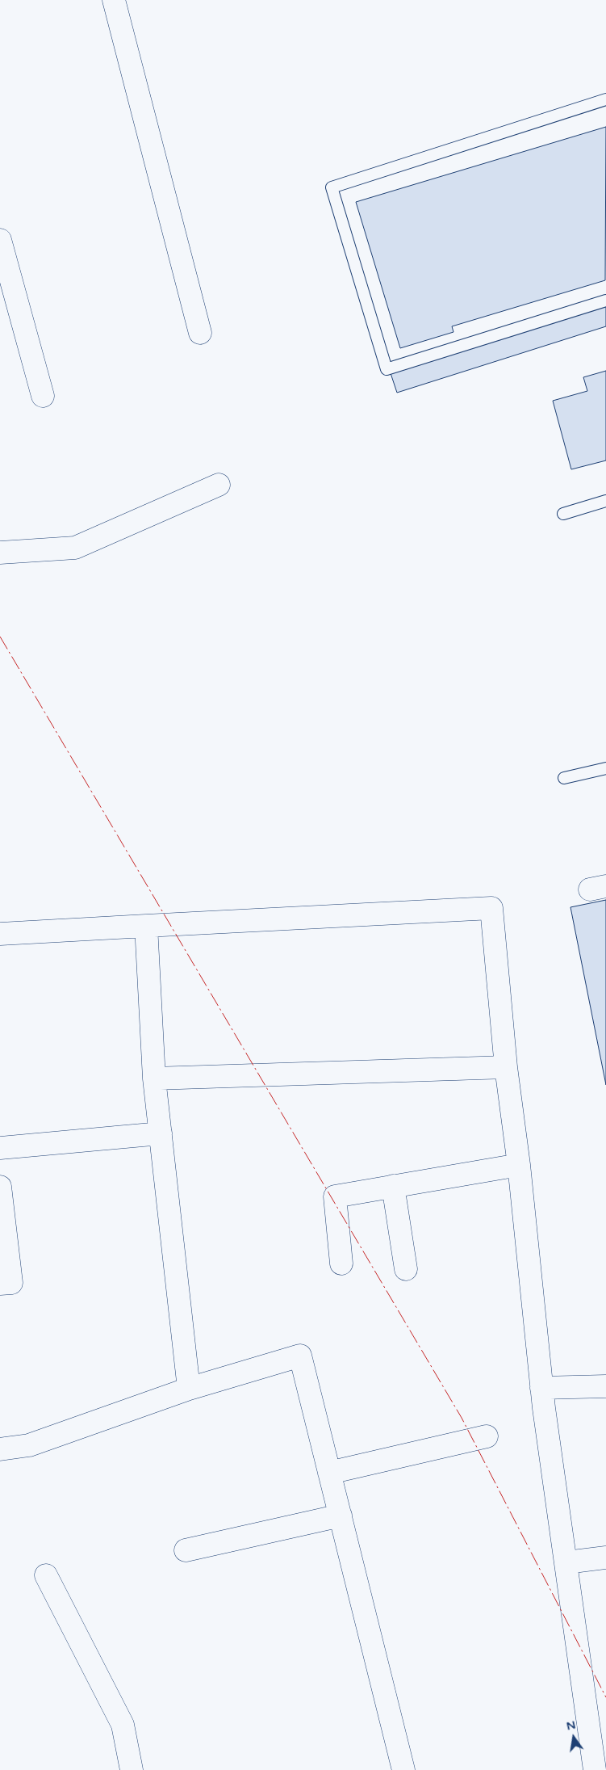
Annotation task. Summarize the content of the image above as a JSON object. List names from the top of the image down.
{
  "north": "top"
}
